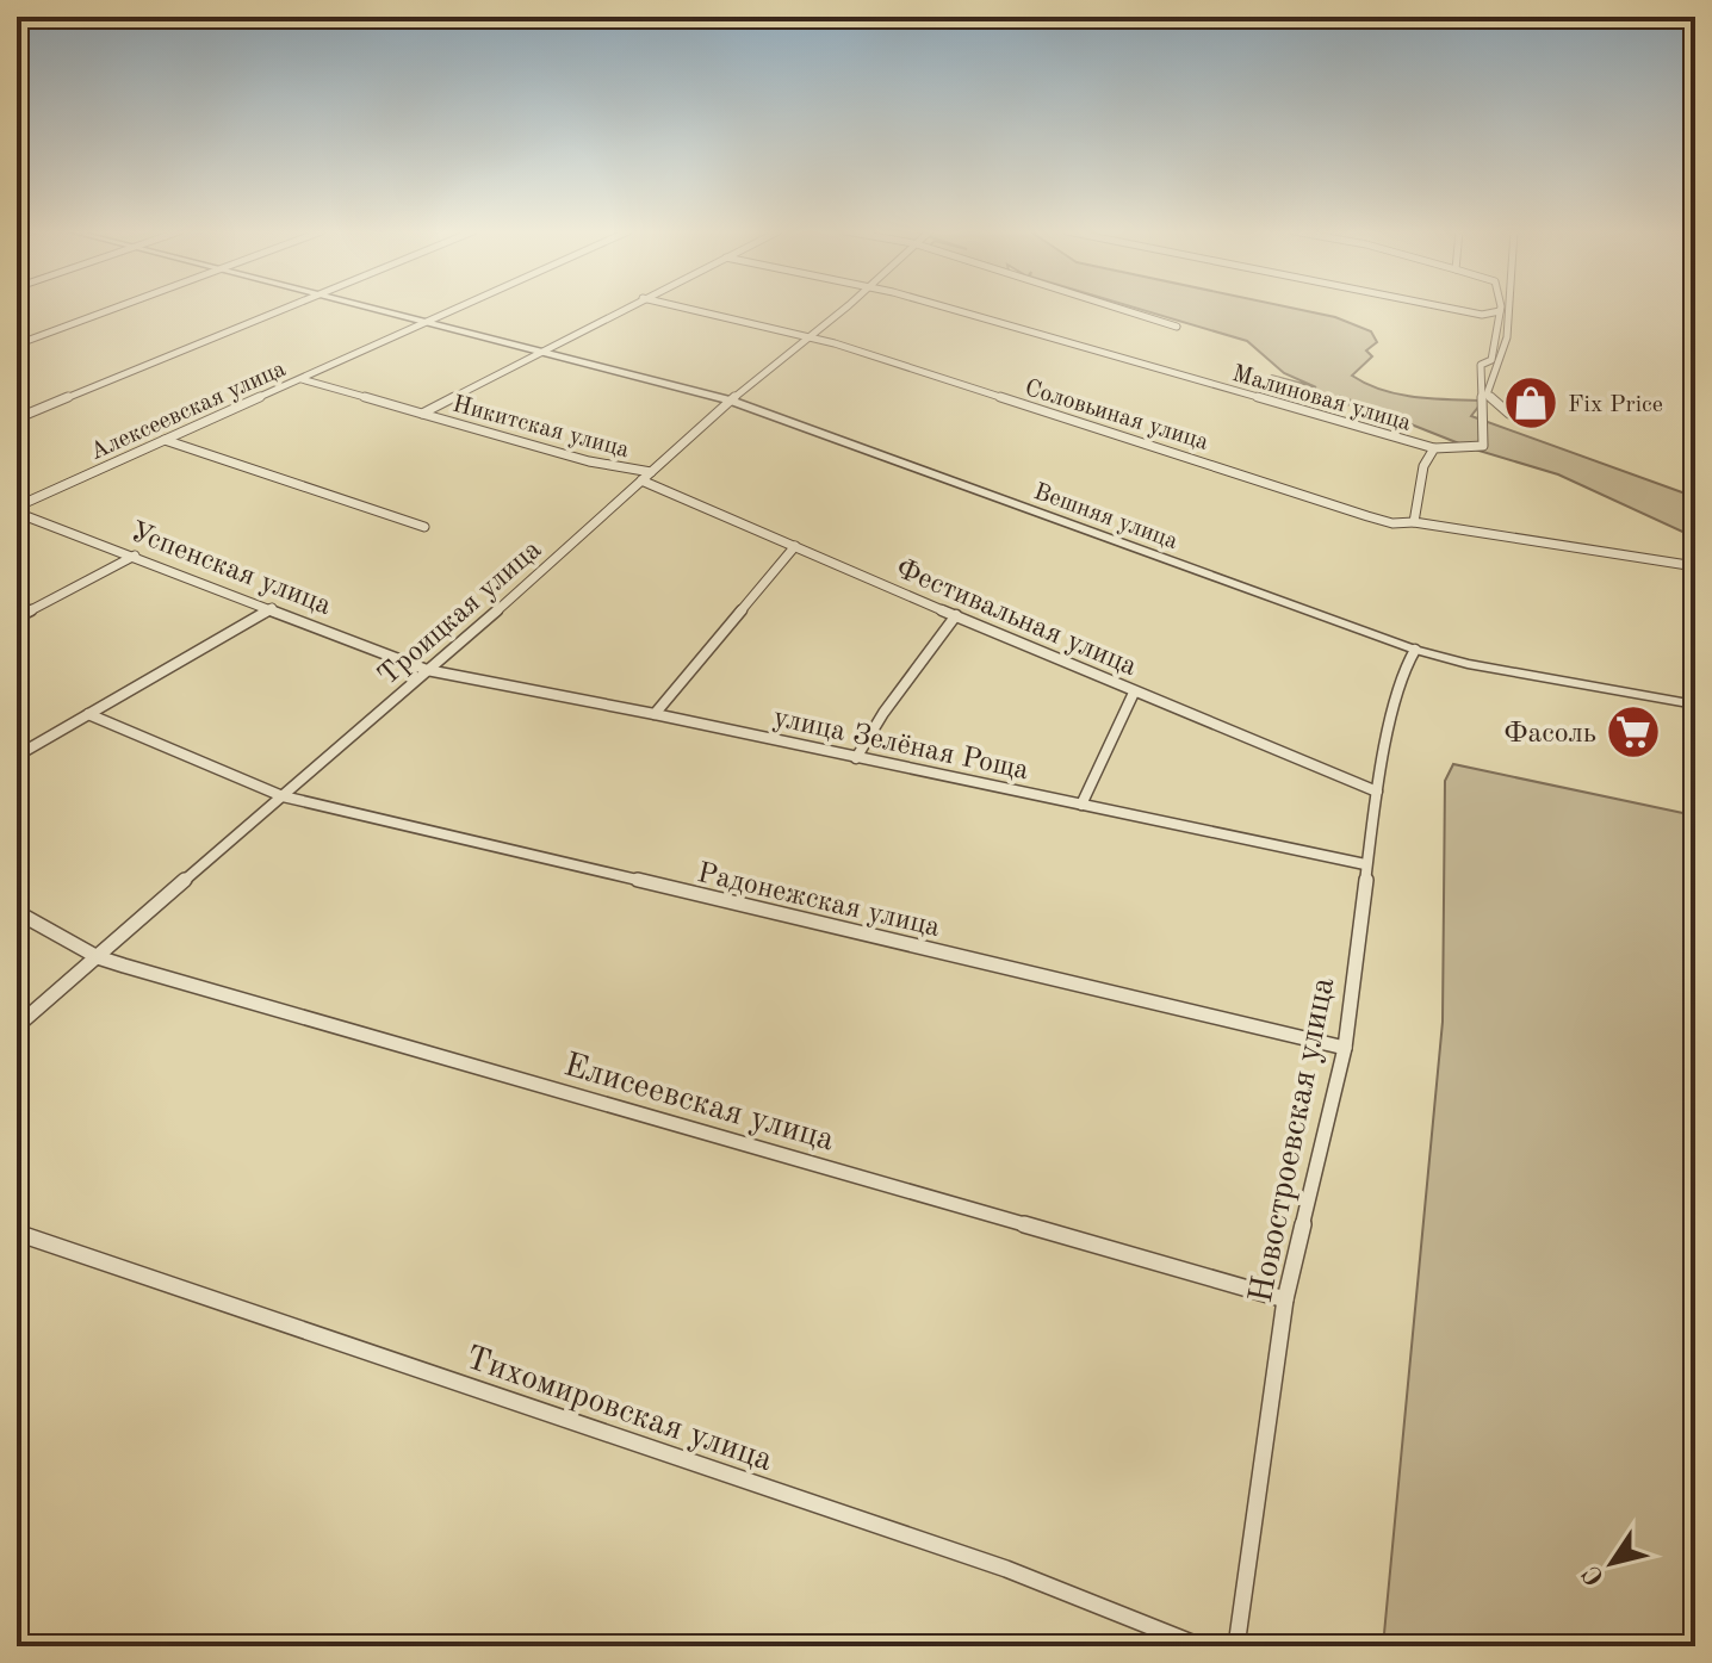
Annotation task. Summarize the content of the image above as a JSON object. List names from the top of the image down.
{
  "streets": {
    "street": [
      "Малиновая улица",
      "Алексеевская улица",
      "Соловьиная улица",
      "Никитская улица",
      "Вешняя улица",
      "Успенская улица",
      "Троицкая улица",
      "Фестивальная улица",
      "улица Зелёная Роща",
      "Радонежская улица",
      "Елисеевская улица",
      "Новостроевская улица",
      "Тихомировская улица"
    ]
  },
  "crossings": [
    ["Алексеевская улица", "Вешняя улица"],
    ["Алексеевская улица", "Успенская улица"],
    ["Соловьиная улица", "Троицкая улица"],
    ["Никитская улица", "Вешняя улица"],
    ["Никитская улица", "Троицкая улица"],
    ["Вешняя улица", "Троицкая улица"],
    ["Вешняя улица", "Новостроевская улица"],
    ["Успенская улица", "Троицкая улица"],
    ["Успенская улица", "улица Зелёная Роща"],
    ["Троицкая улица", "Фестивальная улица"],
    ["Троицкая улица", "улица Зелёная Роща"],
    ["Троицкая улица", "Радонежская улица"],
    ["Троицкая улица", "Елисеевская улица"],
    ["Фестивальная улица", "Новостроевская улица"],
    ["улица Зелёная Роща", "Новостроевская улица"],
    ["Радонежская улица", "Новостроевская улица"],
    ["Елисеевская улица", "Новостроевская улица"]
  ],
  "places": {
    "shop": ["Fix Price"],
    "supermarket": ["Фасоль"]
  },
  "north": "bottom left"
}
